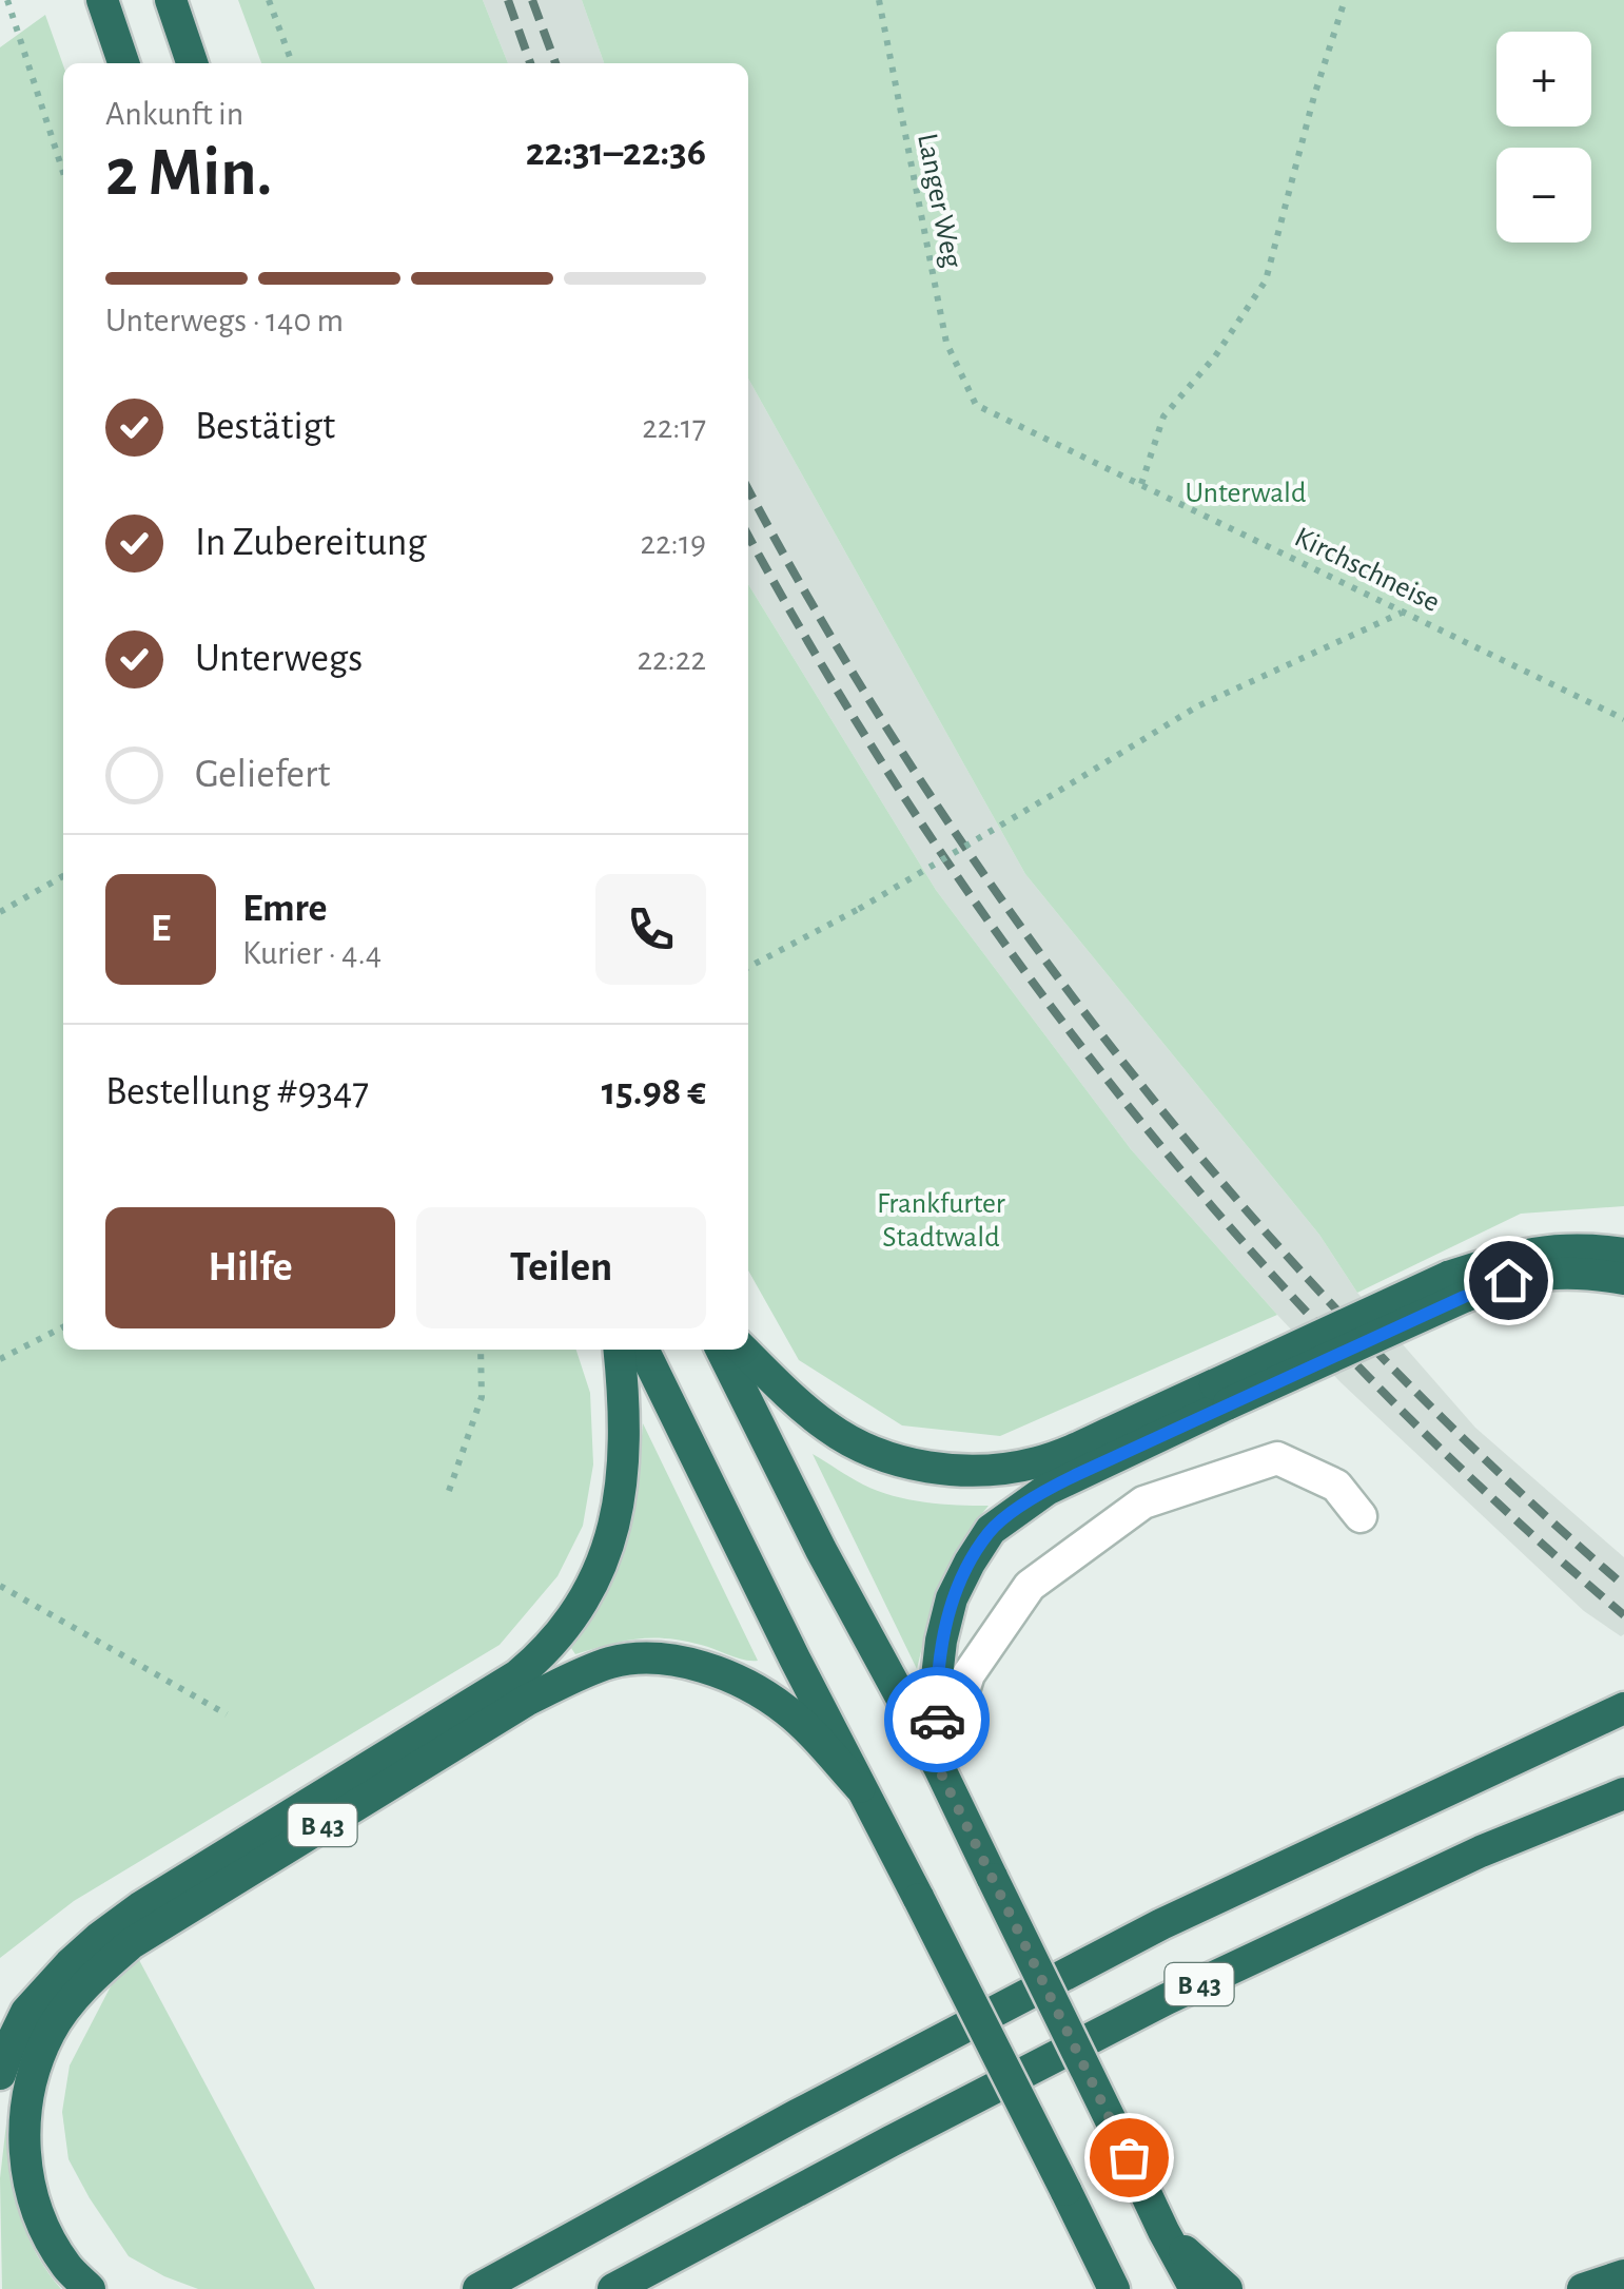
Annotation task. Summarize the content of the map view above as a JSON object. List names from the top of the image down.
{
  "streets": {
    "highway": ["B 43"],
    "path": ["Langer Weg", "Kirchschneise"]
  },
  "crossings": [
    ["Langer Weg", "Kirchschneise"]
  ],
  "parks": ["Unterwald", "Frankfurter Stadtwald"],
  "page": {
    "map_buttons": ["+", "−"],
    "heading": ["2 Min.", "Ankunft in", "22:31–22:36"],
    "panel": [
      "Emre",
      "Kurier · 4.4",
      "Bestellung #9347",
      "15.98 €"
    ],
    "bar": "Unterwegs · 140 m",
    "list": [
      ["Bestätigt", "22:17"],
      ["In Zubereitung", "22:19"],
      ["Unterwegs", "22:22"],
      "Geliefert"
    ],
    "round": "E",
    "buttons": ["Hilfe", "Teilen"]
  }
}
